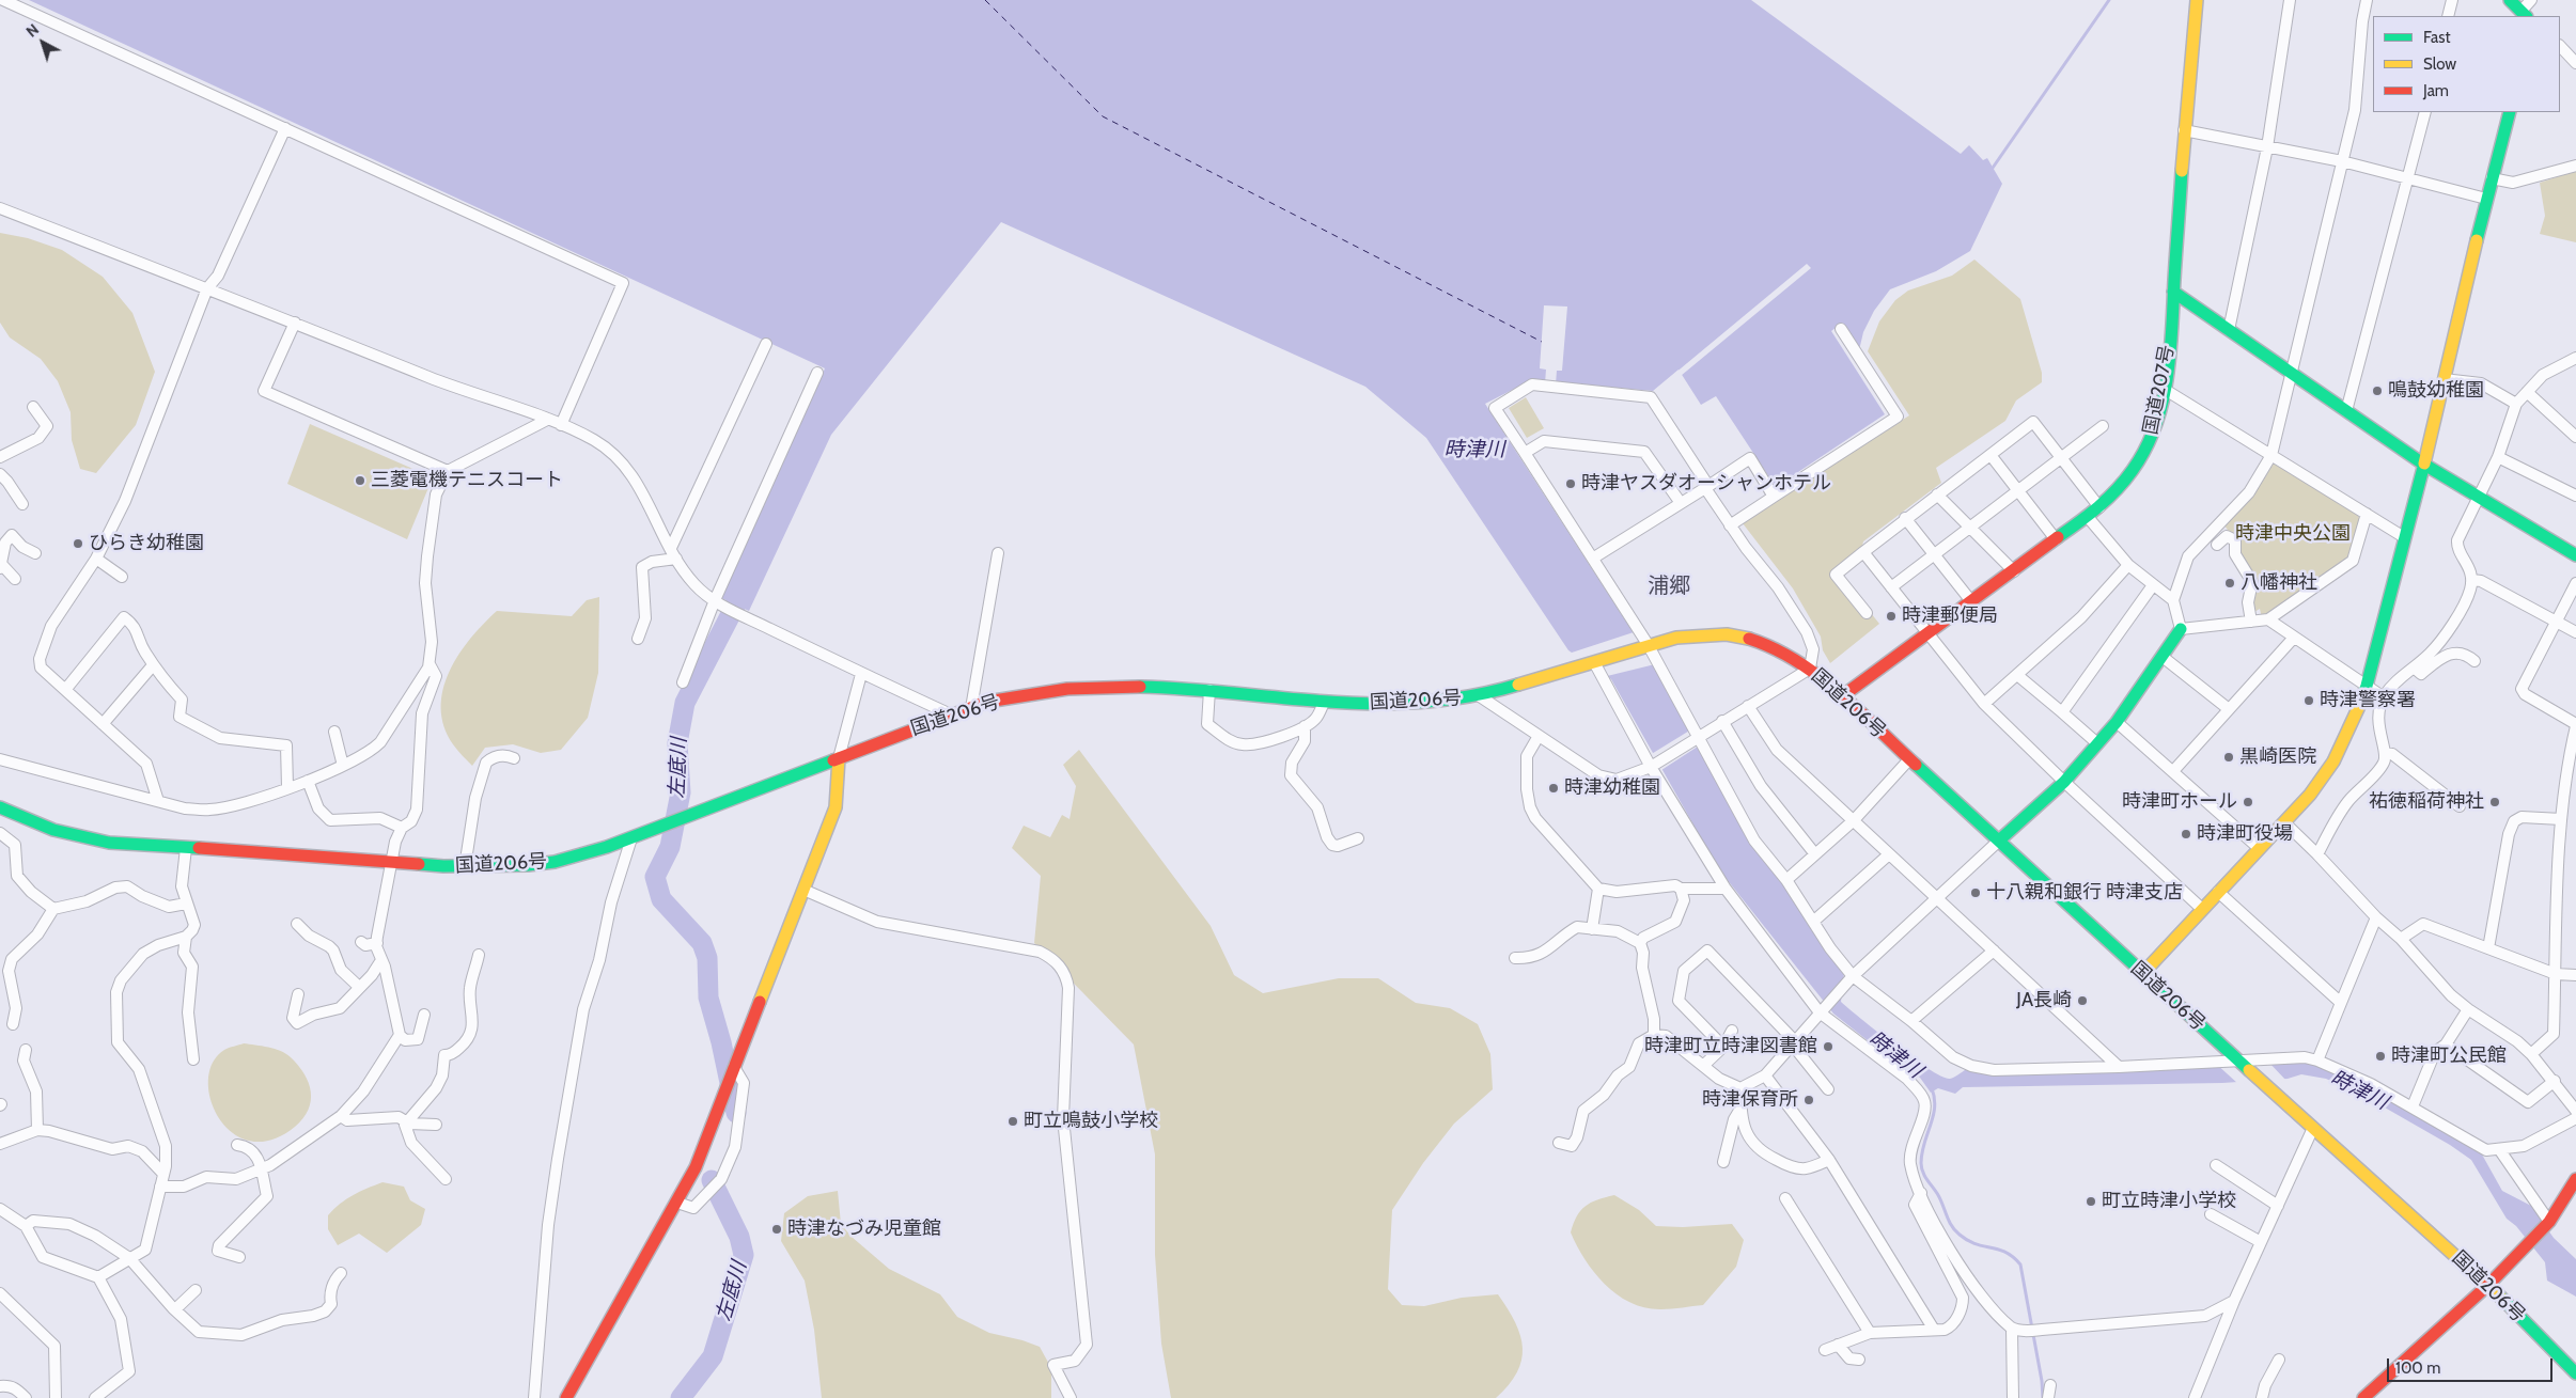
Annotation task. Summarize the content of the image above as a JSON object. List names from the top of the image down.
{
  "streets": {
    "main road": ["国道207号", "国道206号"]
  },
  "crossings": [
    ["国道207号", "国道206号"]
  ],
  "districts": ["浦郷"],
  "water": ["時津川", "左底川"],
  "parks": ["時津中央公園"],
  "places": [
    "鳴鼓幼稚園",
    "三菱電機テニスコート",
    "時津ヤスダオーシャンホテル",
    "ひらき幼稚園",
    "八幡神社",
    "時津郵便局",
    "時津警察署",
    "黒崎医院",
    "時津幼稚園",
    "時津町ホール",
    "祐徳稲荷神社",
    "時津町役場",
    "十八親和銀行 時津支店",
    "JA長崎",
    "時津町立時津図書館",
    "時津町公民館",
    "時津保育所",
    "町立鳴鼓小学校",
    "町立時津小学校",
    "時津なづみ児童館"
  ],
  "legend": ["Fast", "Slow", "Jam"],
  "scale_bar": "100 m",
  "north": "top left"
}
